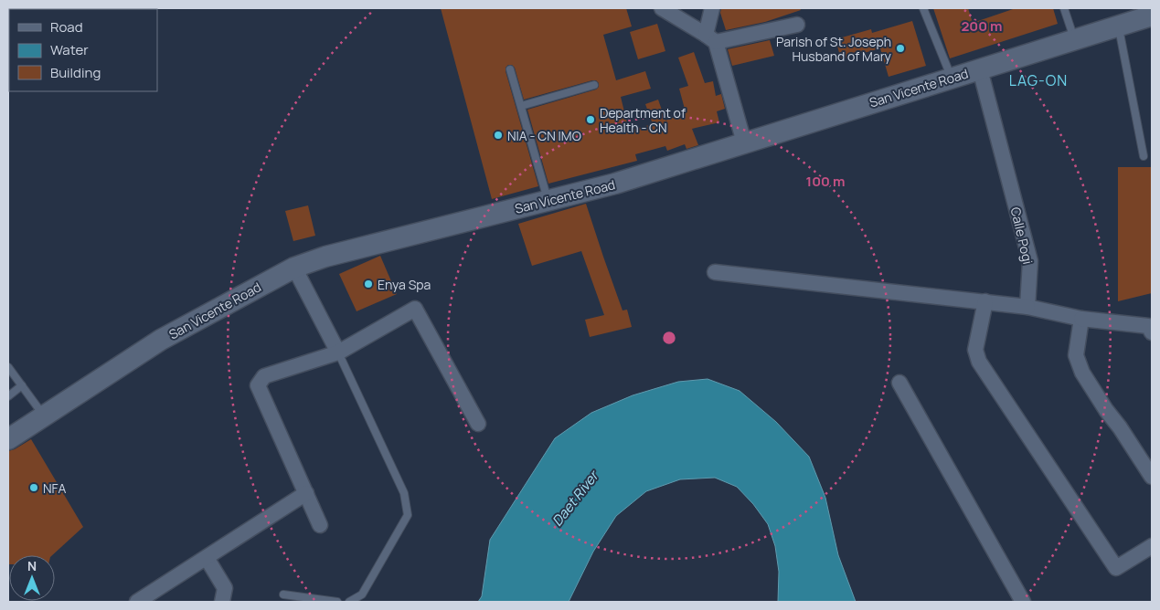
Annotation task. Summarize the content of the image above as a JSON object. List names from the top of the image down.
{
  "streets": {
    "main road": ["San Vicente Road"],
    "street": ["Calle Pogi"]
  },
  "crossings": [
    ["San Vicente Road", "Calle Pogi"]
  ],
  "districts": ["LAG-ON"],
  "water": ["Daet River"],
  "places": [
    "Parish of St. Joseph Husband of Mary",
    "Department of Health - CN",
    "NIA - CN IMO",
    "Enya Spa",
    "NFA"
  ],
  "legend": ["Road", "Water", "Building"],
  "north": "top",
  "rings": ["200 m", "100 m"]
}
